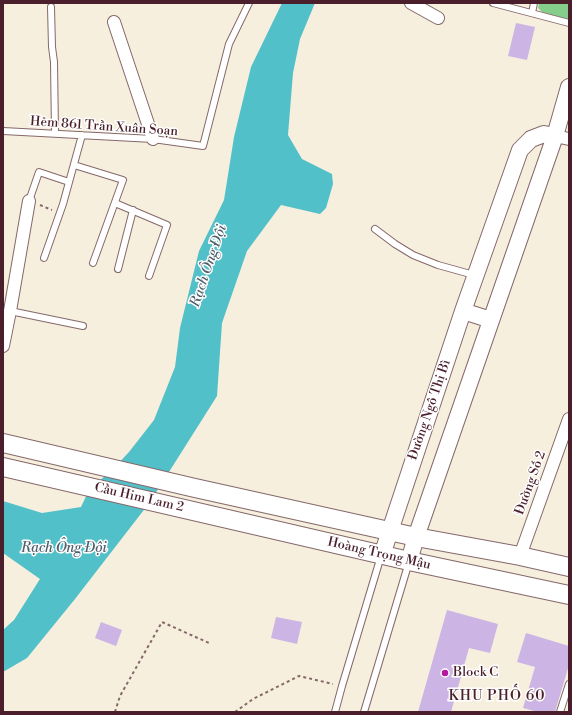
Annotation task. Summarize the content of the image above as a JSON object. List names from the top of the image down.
{
  "streets": {
    "main road": ["Cầu Him Lam 2", "Hoàng Trọng Mậu"],
    "street": ["Đường Ngô Thị Bì", "Đường Số 2"],
    "lane": ["Hẻm 861 Trần Xuân Soạn"]
  },
  "crossings": [
    ["Đường Ngô Thị Bì", "Hoàng Trọng Mậu"],
    ["Đường Số 2", "Hoàng Trọng Mậu"],
    ["Cầu Him Lam 2", "Hoàng Trọng Mậu"]
  ],
  "districts": ["KHU PHỐ 60"],
  "water": ["Rạch Ông Đội"],
  "places": ["Block C"]
}
